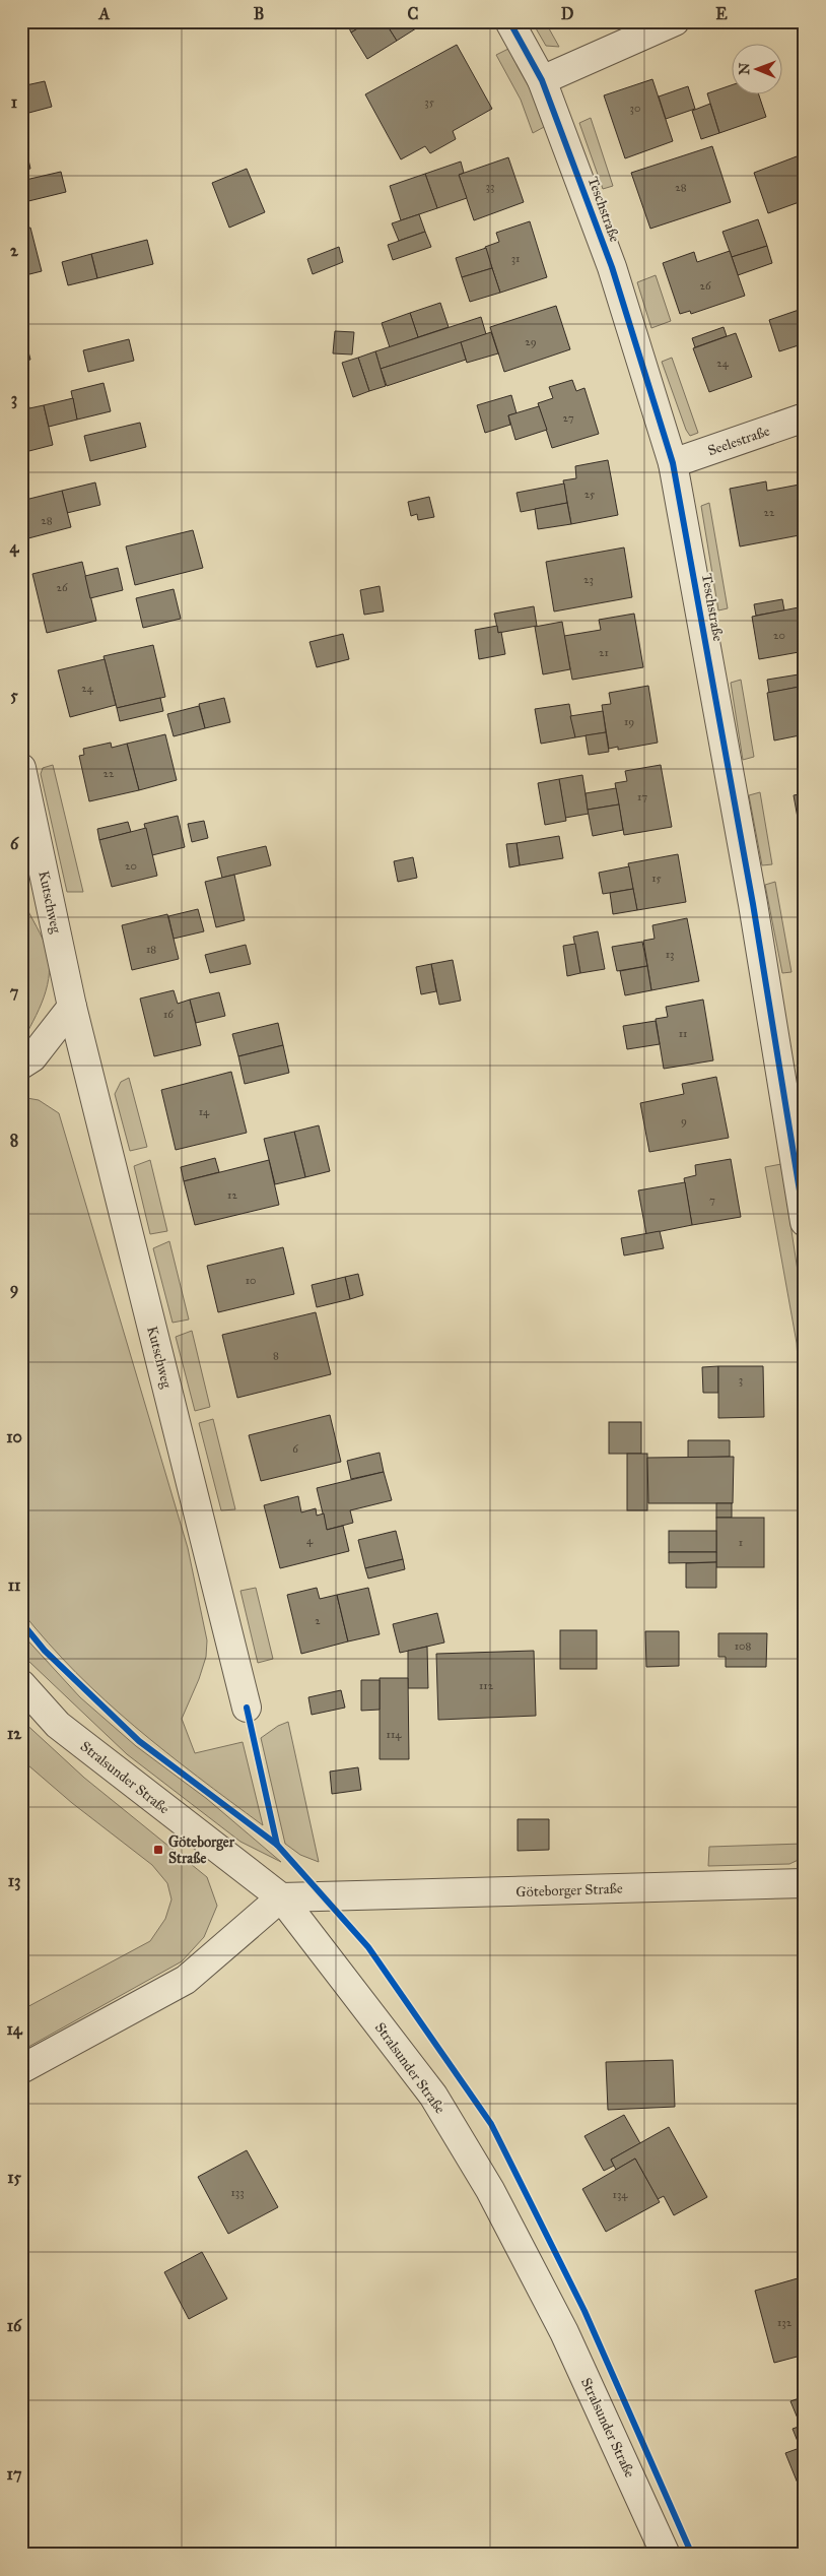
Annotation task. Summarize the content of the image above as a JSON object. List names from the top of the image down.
{
  "streets": {
    "street": [
      "Teschstraße",
      "Seelestraße",
      "Kutschweg",
      "Stralsunder Straße",
      "Göteborger Straße"
    ]
  },
  "crossings": [
    ["Teschstraße", "Seelestraße"],
    ["Stralsunder Straße", "Göteborger Straße"]
  ],
  "places": {
    "transit": ["Göteborger Straße"]
  },
  "house_numbers": [
    "35",
    "30",
    "33",
    "28",
    "31",
    "26",
    "29",
    "24",
    "27",
    "25",
    "22",
    "28",
    "23",
    "26",
    "20",
    "21",
    "24",
    "19",
    "22",
    "17",
    "20",
    "15",
    "18",
    "13",
    "16",
    "11",
    "14",
    "9",
    "12",
    "7",
    "10",
    "8",
    "3",
    "6",
    "4",
    "1",
    "2",
    "108",
    "112",
    "114",
    "133",
    "134",
    "132"
  ],
  "north": "left",
  "grid": {
    "columns": [
      "A",
      "B",
      "C",
      "D",
      "E"
    ],
    "rows": [
      "1",
      "2",
      "3",
      "4",
      "5",
      "6",
      "7",
      "8",
      "9",
      "10",
      "11",
      "12",
      "13",
      "14",
      "15",
      "16",
      "17"
    ]
  }
}
